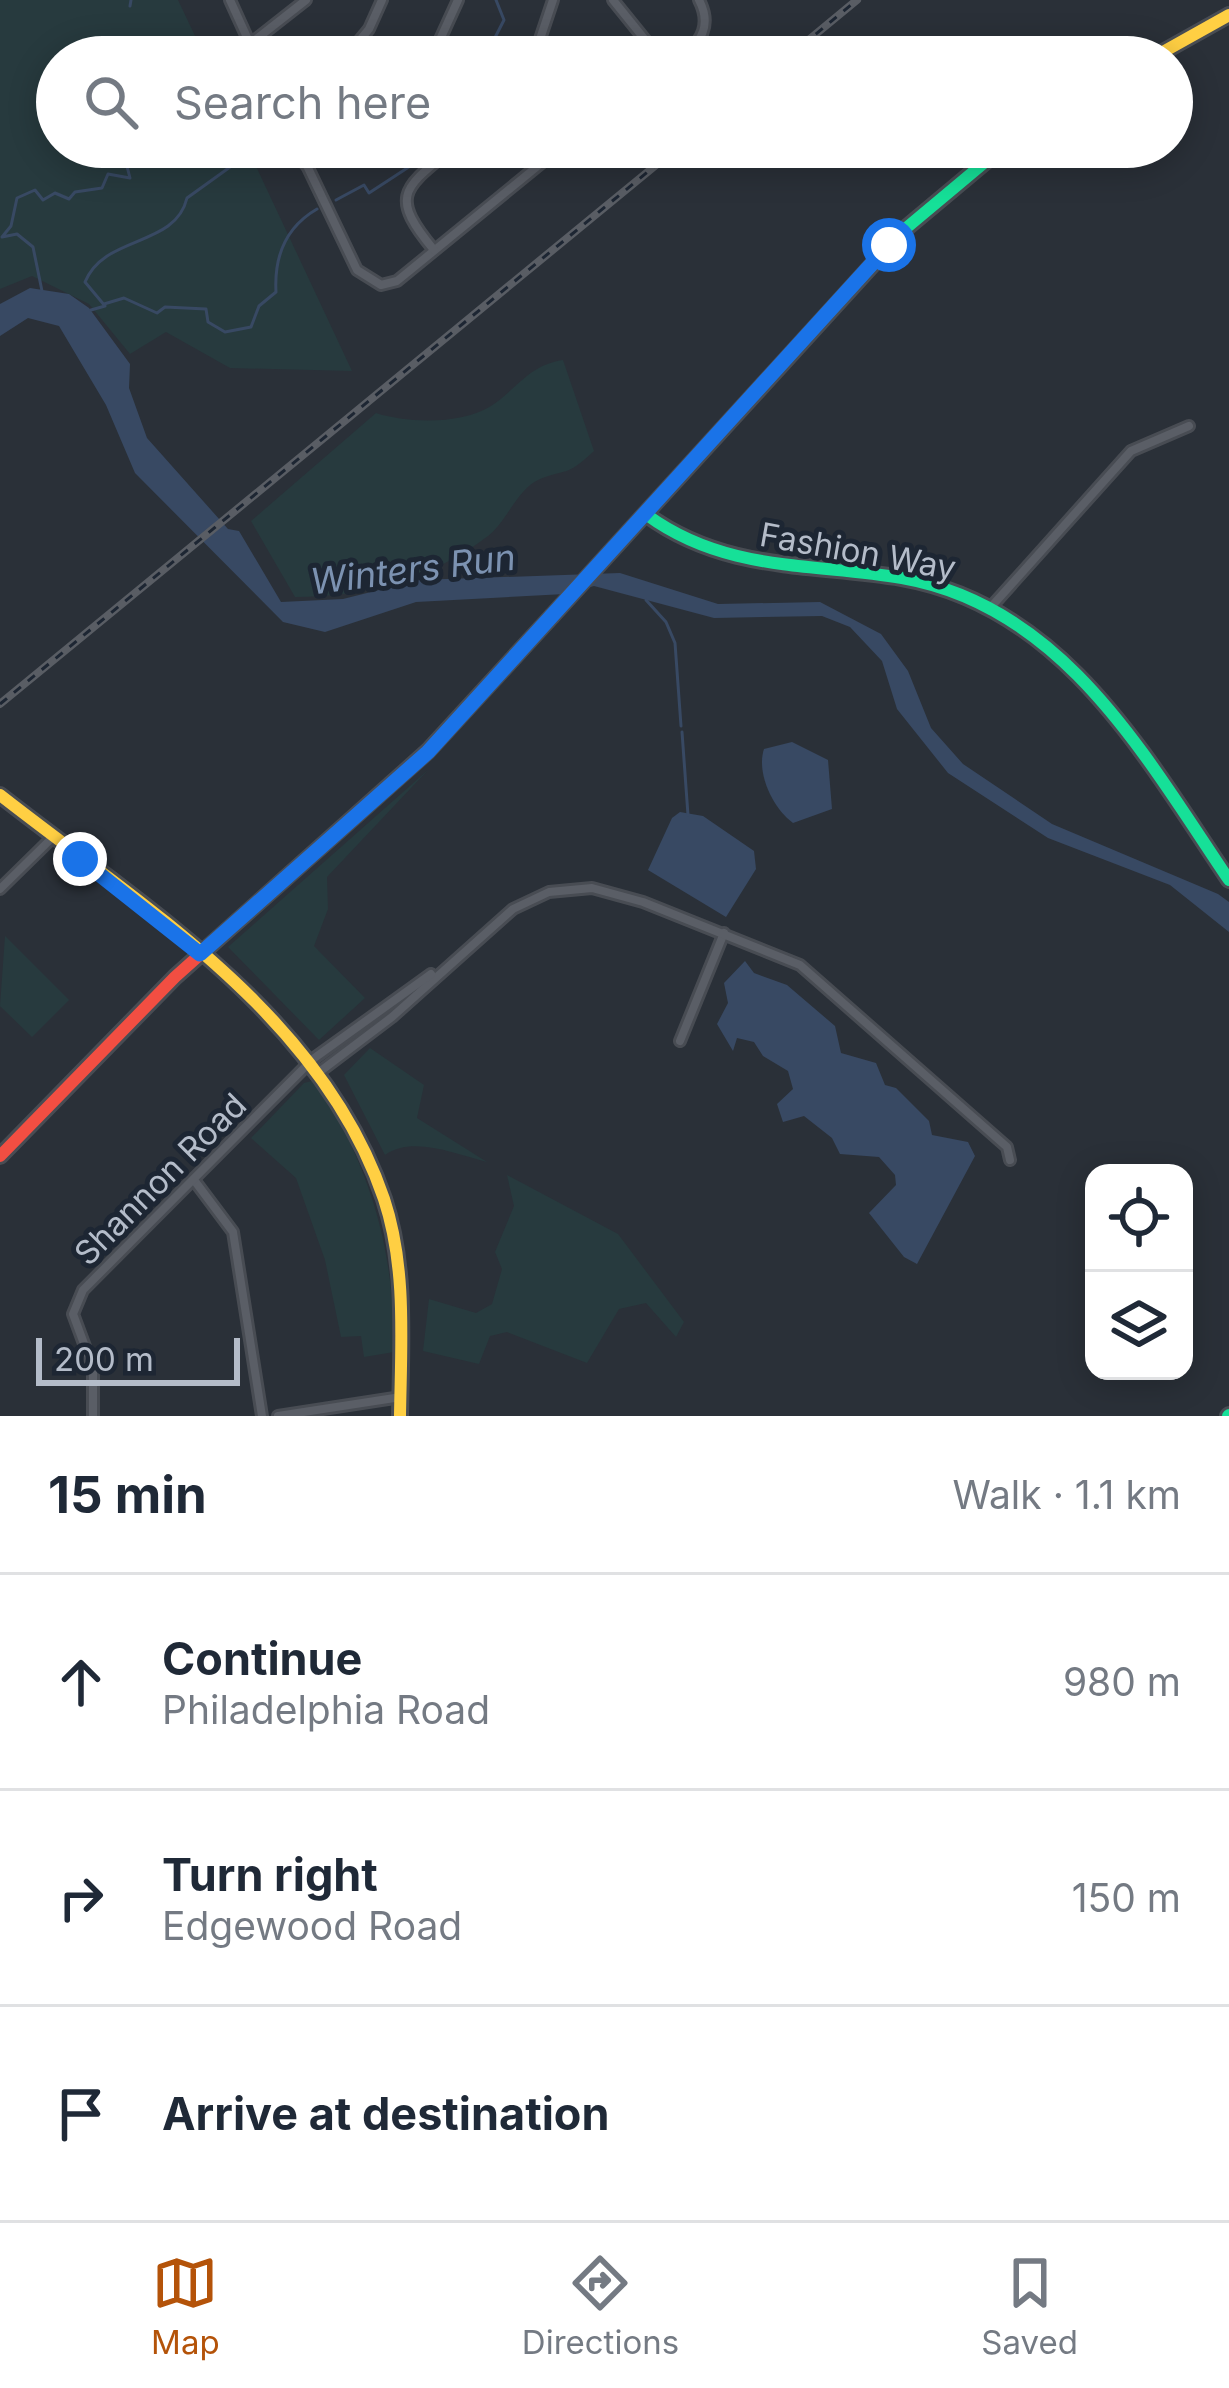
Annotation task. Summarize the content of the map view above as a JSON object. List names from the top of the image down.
{
  "streets": {
    "main road": ["Fashion Way"],
    "street": ["Shannon Road"]
  },
  "water": ["Winters Run"],
  "scale_bar": "200 m",
  "page": {
    "search": "Search here",
    "scale": "200 m",
    "heading": ["15 min", "Walk · 1.1 km"],
    "list": [
      ["Continue", "Philadelphia Road", "980 m"],
      ["Turn right", "Edgewood Road", "150 m"],
      "Arrive at destination"
    ],
    "nav": ["Map", "Directions", "Saved"]
  }
}
